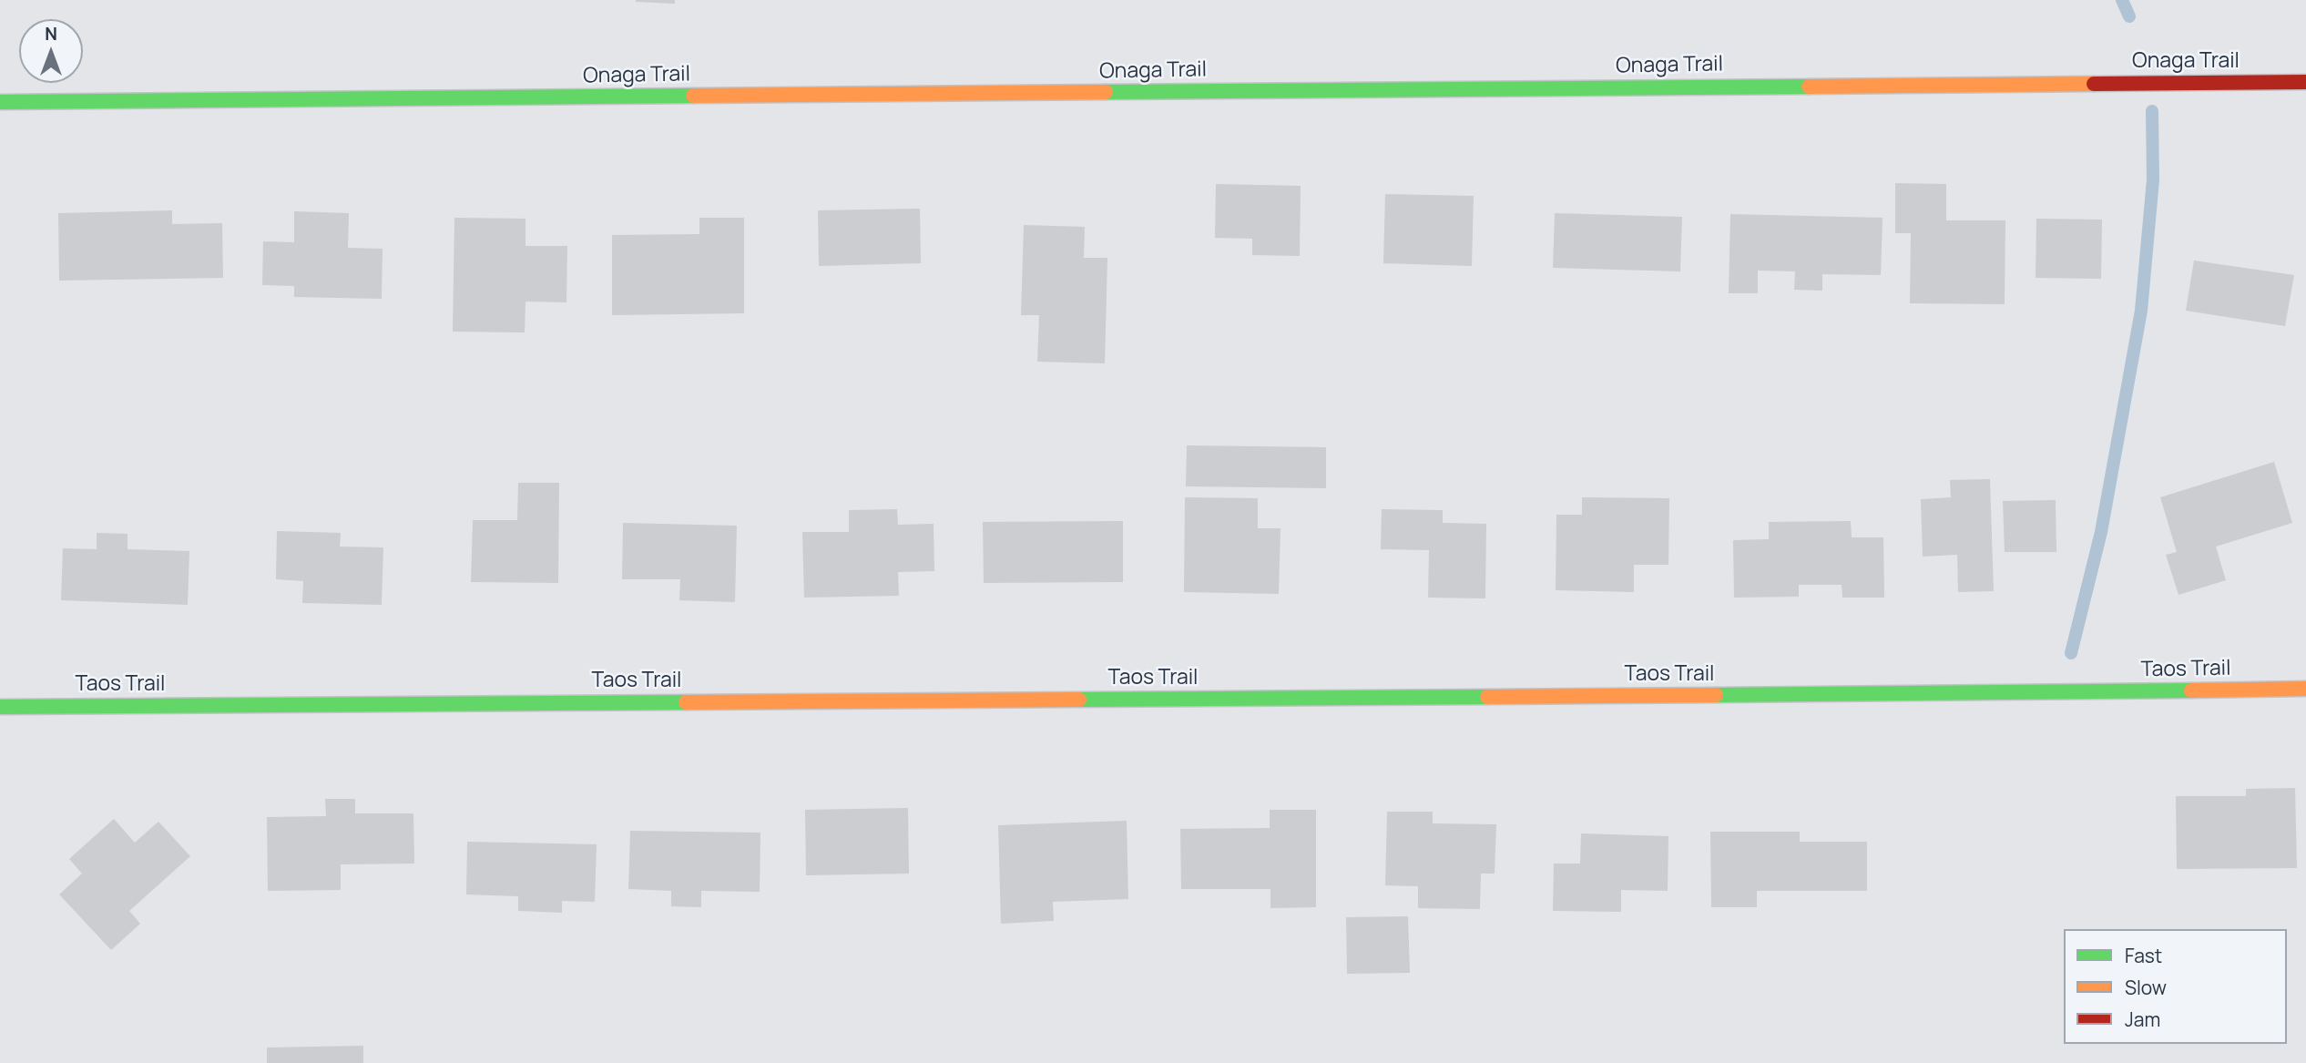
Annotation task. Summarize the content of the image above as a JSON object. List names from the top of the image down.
{
  "streets": {
    "street": ["Onaga Trail", "Taos Trail"]
  },
  "legend": ["Fast", "Slow", "Jam"],
  "north": "top"
}
